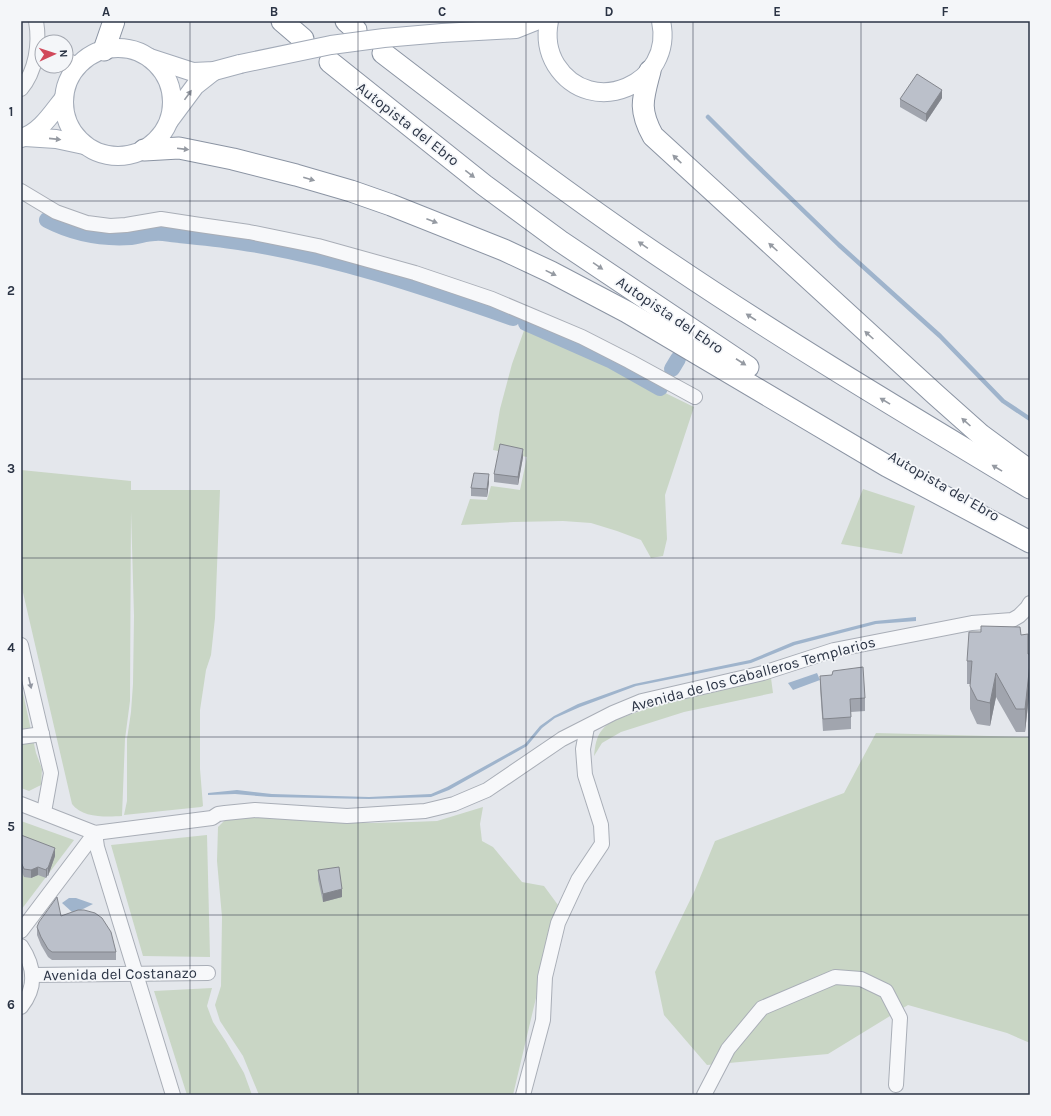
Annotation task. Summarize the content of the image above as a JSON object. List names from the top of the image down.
{
  "streets": {
    "highway": ["Autopista del Ebro"],
    "street": ["Avenida de los Caballeros Templarios", "Avenida del Costanazo"]
  },
  "north": "right",
  "grid": {
    "columns": [
      "A",
      "B",
      "C",
      "D",
      "E",
      "F"
    ],
    "rows": [
      "1",
      "2",
      "3",
      "4",
      "5",
      "6"
    ]
  }
}
